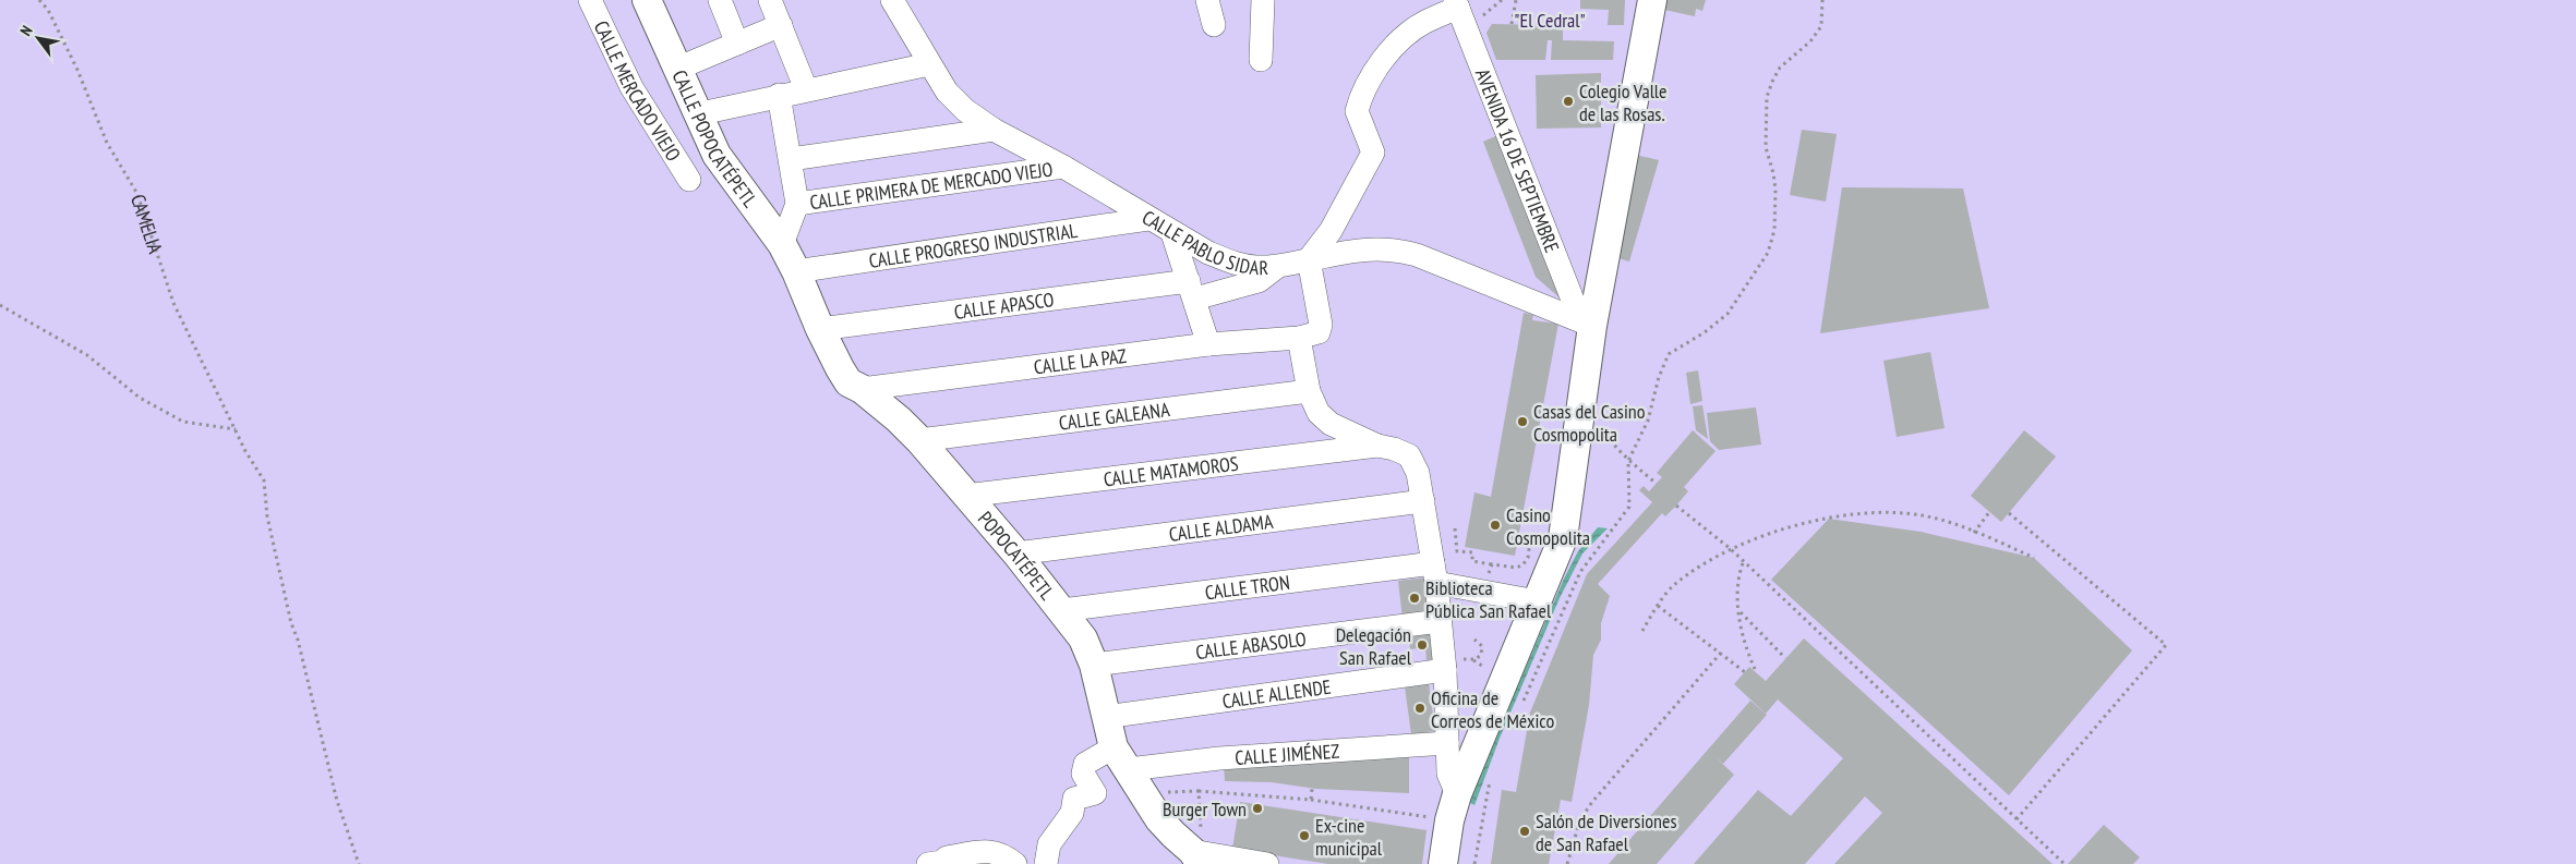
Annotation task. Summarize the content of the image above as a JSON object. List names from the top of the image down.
{
  "streets": {
    "street": [
      "CALLE MERCADO VIEJO",
      "CALLE POPOCATÉPETL",
      "AVENIDA 16 DE SEPTIEMBRE",
      "CALLE PRIMERA DE MERCADO VIEJO",
      "CALLE PABLO SIDAR",
      "CALLE PROGRESO INDUSTRIAL",
      "CALLE APASCO",
      "CALLE LA PAZ",
      "CALLE GALEANA",
      "CALLE MATAMOROS",
      "CALLE ALDAMA",
      "POPOCATÉPETL",
      "CALLE TRON",
      "CALLE ABASOLO",
      "CALLE ALLENDE",
      "CALLE JIMÉNEZ"
    ],
    "path": ["CAMELIA"]
  },
  "crossings": [
    ["CALLE POPOCATÉPETL", "CALLE PROGRESO INDUSTRIAL"],
    ["CALLE POPOCATÉPETL", "POPOCATÉPETL"],
    ["AVENIDA 16 DE SEPTIEMBRE", "CALLE PABLO SIDAR"],
    ["CALLE PRIMERA DE MERCADO VIEJO", "CALLE PABLO SIDAR"],
    ["CALLE PABLO SIDAR", "CALLE PROGRESO INDUSTRIAL"],
    ["CALLE PABLO SIDAR", "CALLE APASCO"],
    ["CALLE PROGRESO INDUSTRIAL", "POPOCATÉPETL"],
    ["CALLE APASCO", "POPOCATÉPETL"],
    ["CALLE LA PAZ", "POPOCATÉPETL"],
    ["CALLE GALEANA", "POPOCATÉPETL"],
    ["CALLE MATAMOROS", "POPOCATÉPETL"],
    ["CALLE ALDAMA", "POPOCATÉPETL"],
    ["POPOCATÉPETL", "CALLE TRON"],
    ["POPOCATÉPETL", "CALLE ABASOLO"],
    ["POPOCATÉPETL", "CALLE ALLENDE"],
    ["POPOCATÉPETL", "CALLE JIMÉNEZ"]
  ],
  "parks": ["\"El Cedral\""],
  "places": [
    "Colegio Valle de las Rosas.",
    "Casas del Casino Cosmopolita",
    "Casino Cosmopolita",
    "Biblioteca Pública San Rafael",
    "Delegación San Rafael",
    "Oficina de Correos de México",
    "Burger Town",
    "Salón de Diversiones de San Rafael",
    "Ex-cine municipal"
  ],
  "north": "top left"
}
